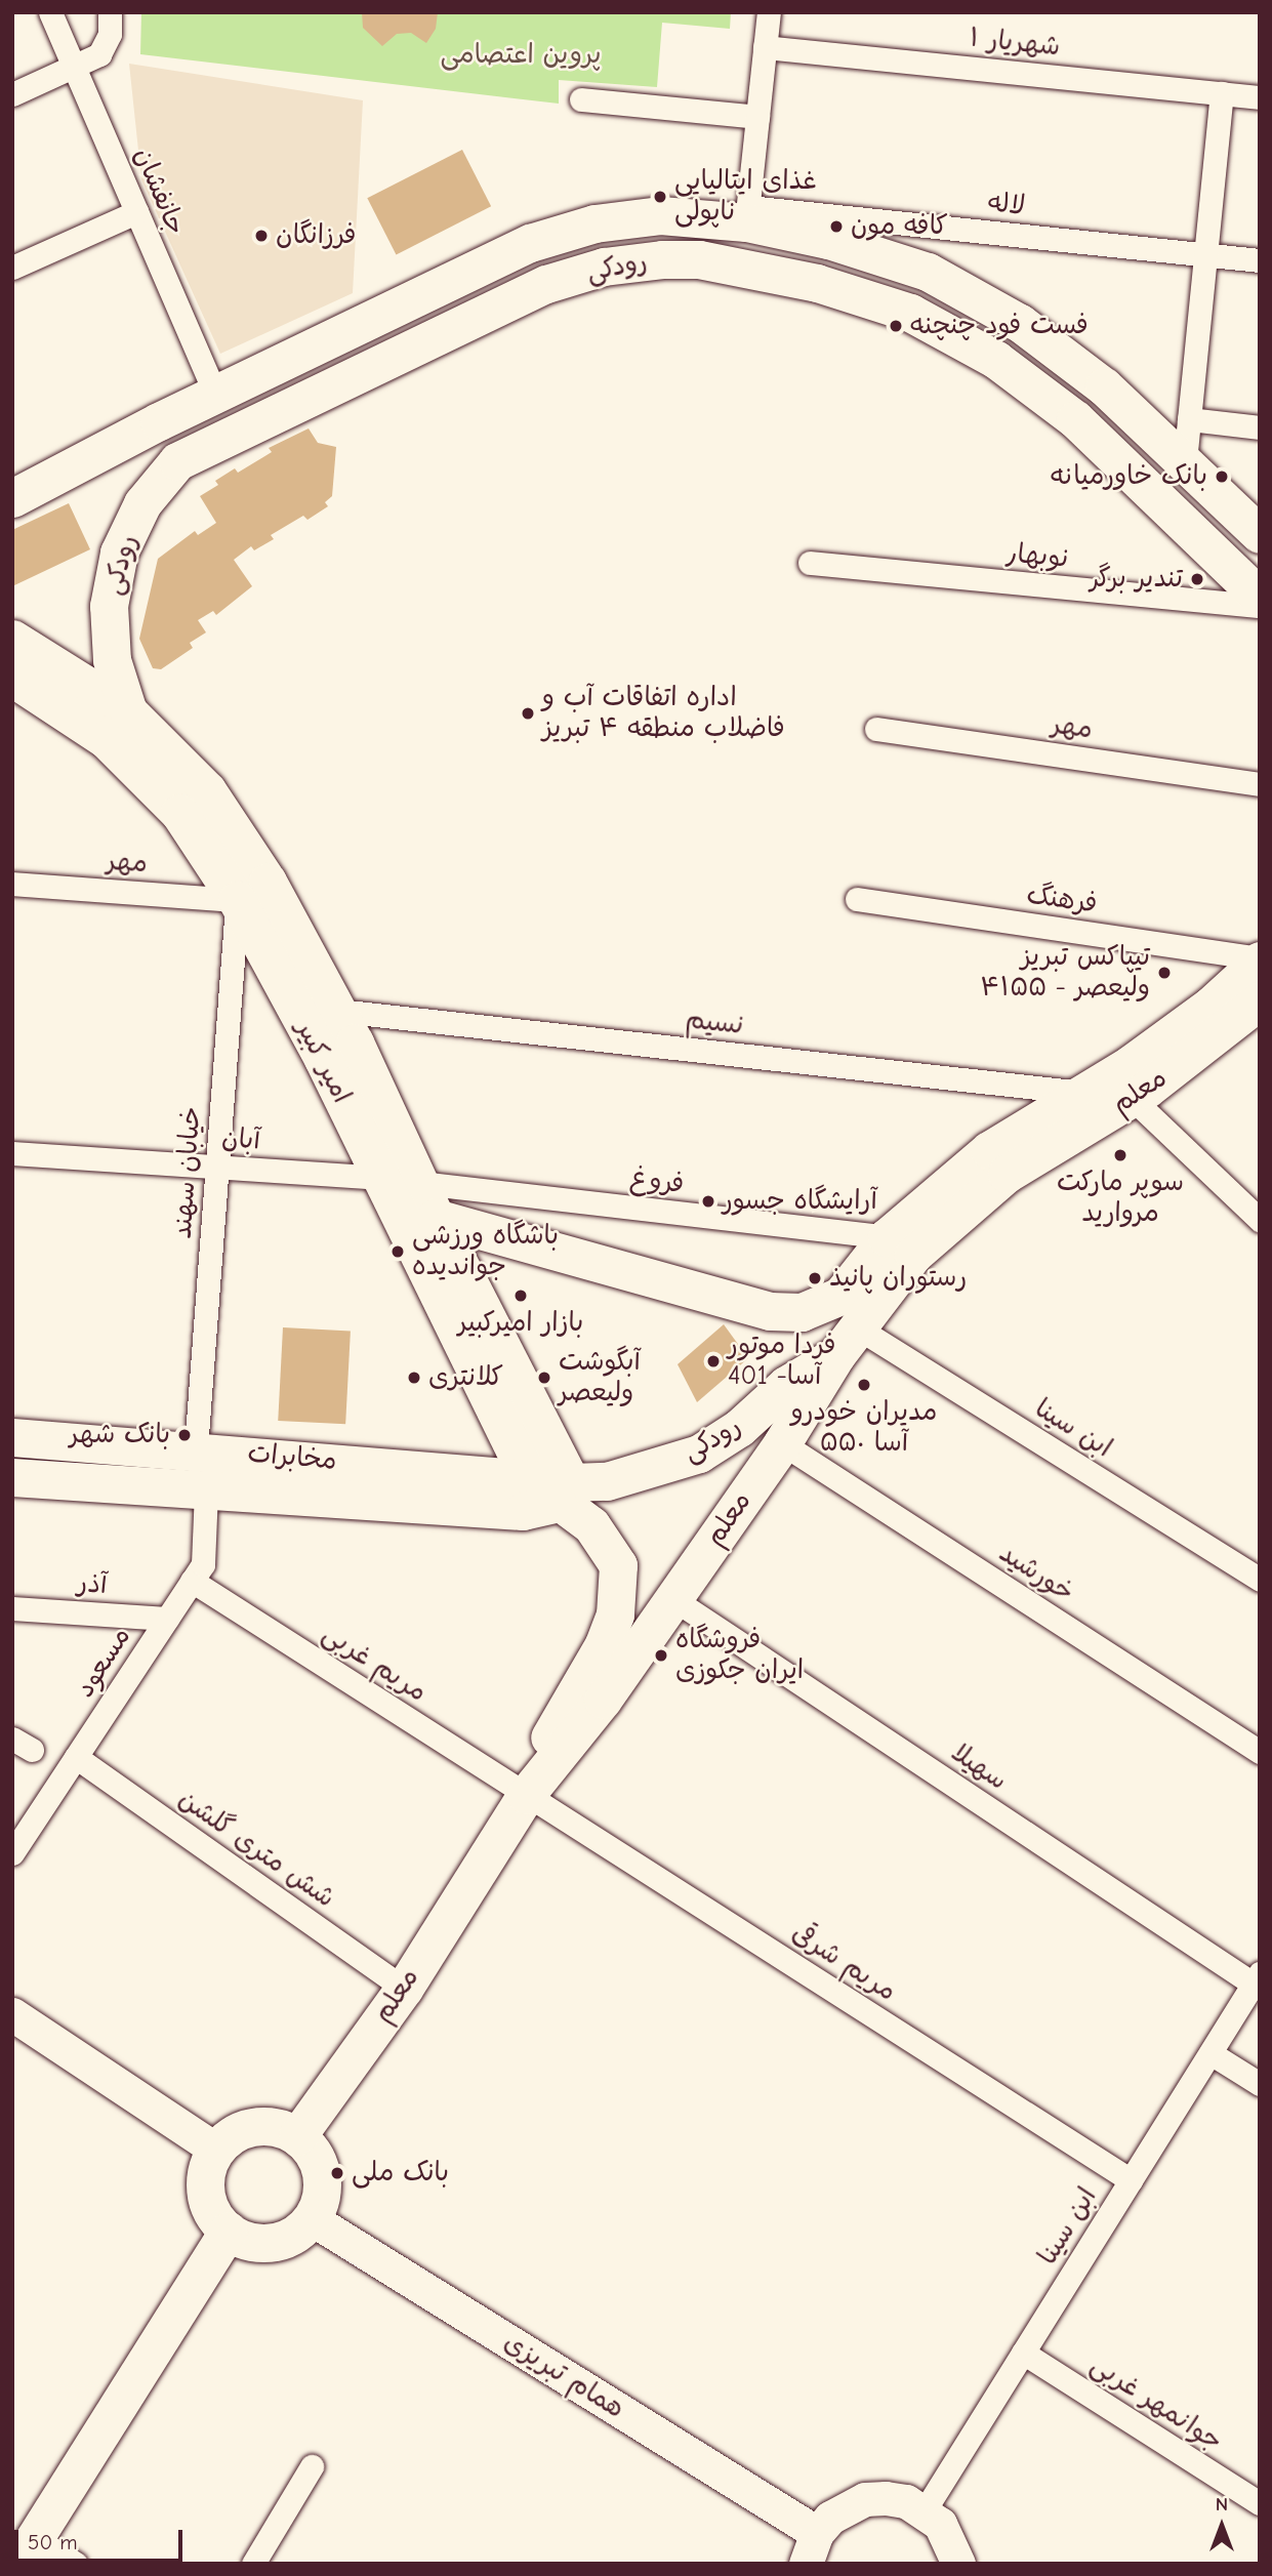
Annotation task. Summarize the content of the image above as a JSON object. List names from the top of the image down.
{
  "streets": {
    "main road": [
      "رودکى",
      "امیر کبیر",
      "معلم",
      "رودکی",
      "مخابرات",
      "همام تبریزی"
    ],
    "street": [
      "شهریار ۱",
      "جانفشان",
      "لاله",
      "نوبهار",
      "مهر",
      "فرهنگ",
      "نسیم",
      "آبان",
      "خیابان سهند",
      "فروغ",
      "ابن سینا",
      "خورشید",
      "آذر",
      "مسعود",
      "مریم غربی",
      "سهیلا",
      "شش متری گلشن",
      "مریم شرقی",
      "جوانمهر غربی"
    ]
  },
  "crossings": [
    ["جانفشان", "رودکى"],
    ["لاله", "رودکى"],
    ["رودکى", "امیر کبیر"],
    ["مهر", "امیر کبیر"],
    ["مهر", "خیابان سهند"],
    ["فرهنگ", "معلم"],
    ["نسیم", "امیر کبیر"],
    ["نسیم", "معلم"],
    ["امیر کبیر", "معلم"],
    ["امیر کبیر", "آبان"],
    ["امیر کبیر", "خیابان سهند"],
    ["امیر کبیر", "فروغ"],
    ["امیر کبیر", "مخابرات"],
    ["معلم", "فروغ"],
    ["معلم", "ابن سینا"],
    ["معلم", "رودکی"],
    ["معلم", "خورشید"],
    ["معلم", "مریم غربی"],
    ["معلم", "سهیلا"],
    ["معلم", "شش متری گلشن"],
    ["معلم", "مریم شرقی"],
    ["معلم", "همام تبریزی"],
    ["آبان", "خیابان سهند"],
    ["خیابان سهند", "مخابرات"],
    ["ابن سینا", "رودکی"],
    ["ابن سینا", "سهیلا"],
    ["ابن سینا", "مریم شرقی"],
    ["ابن سینا", "جوانمهر غربی"],
    ["رودکی", "مخابرات"],
    ["مخابرات", "مسعود"],
    ["آذر", "مسعود"],
    ["مسعود", "مریم غربی"],
    ["مسعود", "شش متری گلشن"],
    ["مریم غربی", "مریم شرقی"]
  ],
  "parks": ["پروین اعتصامى"],
  "places": [
    "غذای ایتالیایی ناپولی",
    "کافه مون",
    "فرزانگان",
    "فست فود چنچنه",
    "بانک خاورمیانه",
    "تندیر برگر",
    "اداره اتفاقات آب و فاضلاب منطقه ۴ تبریز",
    "تیپاکس تبریز ولیعصر - ۴۱۵۵",
    "سوپر مارکت مروارید",
    "آرایشگاه جسور",
    "باشگاه ورزشی جواندیده",
    "رستوران پانیذ",
    "بازار امیرکبیر",
    "فردا موتور 401 -آسا",
    "کلانتری",
    "آبگوشت ولیعصر",
    "مدیران خودرو ۵۵۰ آسا",
    "بانک شهر",
    "فروشگاه ایران جکوزی",
    "بانک ملی"
  ],
  "scale_bar": "50 m",
  "north": "top"
}
